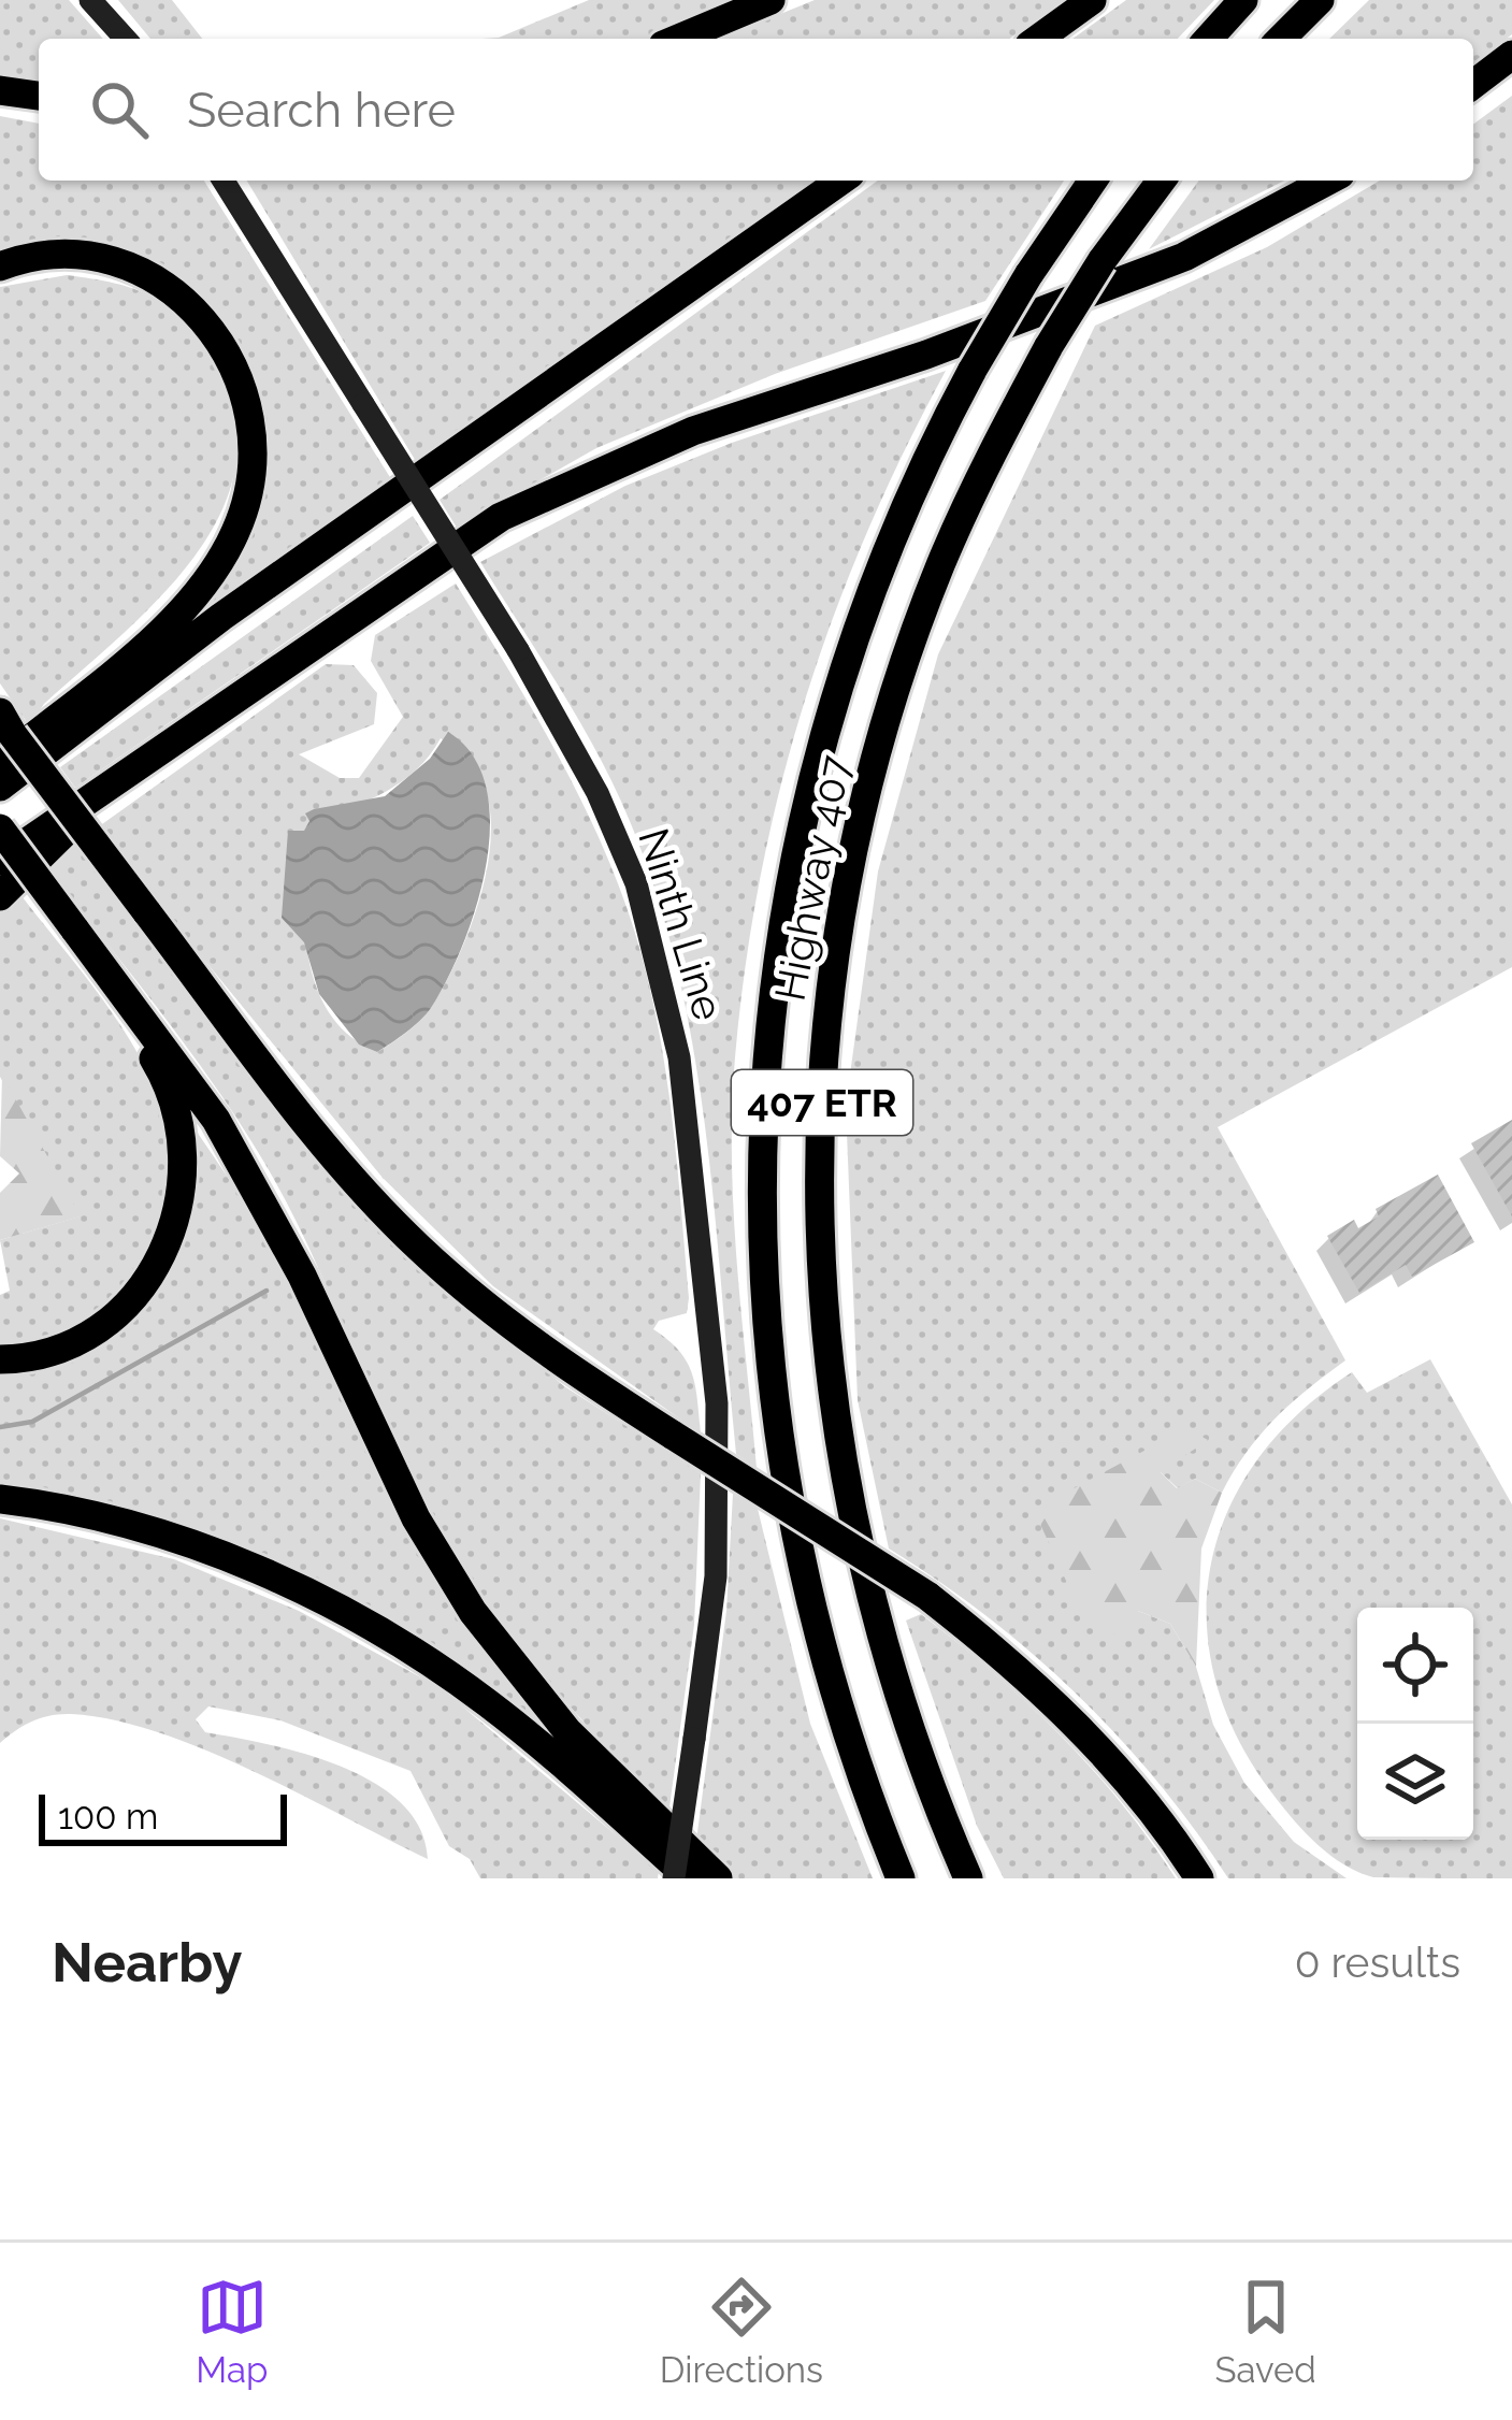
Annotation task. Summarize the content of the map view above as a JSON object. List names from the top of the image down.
{
  "streets": {
    "highway": ["Highway 407", "407 ETR"],
    "main road": ["Ninth Line"]
  },
  "scale_bar": "100 m",
  "page": {
    "search": "Search here",
    "scale": "100 m",
    "heading": ["Nearby", "0 results"],
    "nav": ["Map", "Directions", "Saved"]
  }
}
